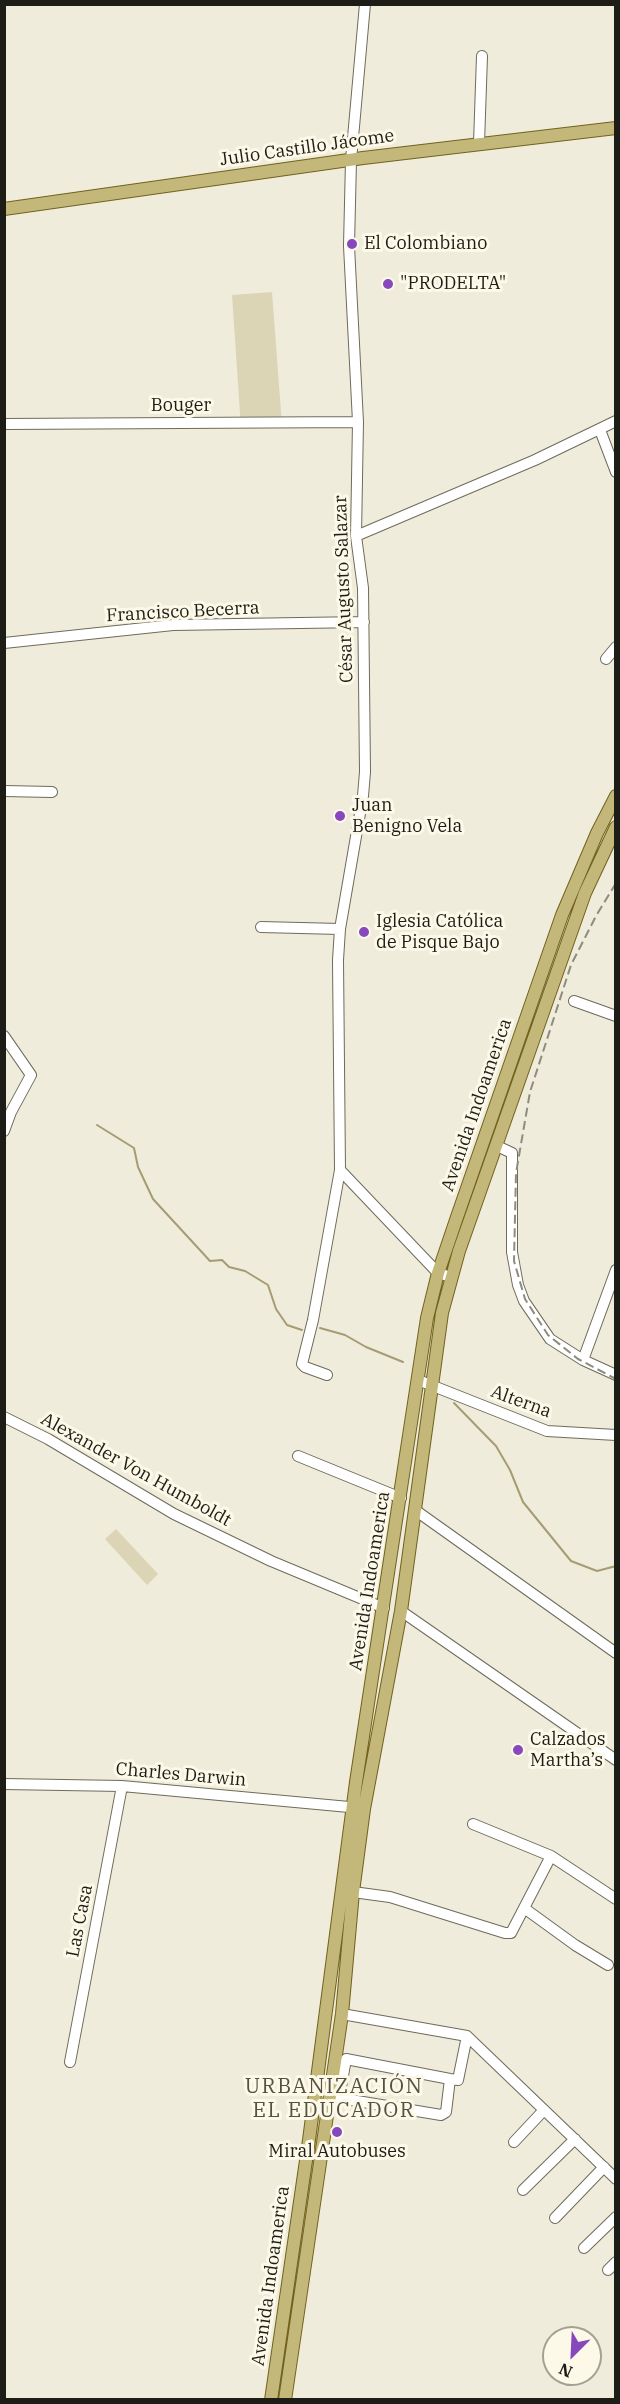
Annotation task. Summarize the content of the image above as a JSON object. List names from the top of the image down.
{
  "streets": {
    "main road": ["Julio Castillo Jácome", "Avenida Indoamerica"],
    "street": [
      "Bouger",
      "César Augusto Salazar",
      "Francisco Becerra",
      "Alterna",
      "Alexander Von Humboldt",
      "Charles Darwin",
      "Las Casa"
    ]
  },
  "crossings": [
    ["Julio Castillo Jácome", "César Augusto Salazar"],
    ["Bouger", "César Augusto Salazar"],
    ["César Augusto Salazar", "Francisco Becerra"],
    ["Avenida Indoamerica", "Alterna"],
    ["Avenida Indoamerica", "Alexander Von Humboldt"],
    ["Avenida Indoamerica", "Charles Darwin"],
    ["Charles Darwin", "Las Casa"]
  ],
  "districts": ["URBANIZACIÓN EL EDUCADOR"],
  "places": [
    "El Colombiano",
    "\"PRODELTA\"",
    "Juan Benigno Vela",
    "Iglesia Católica de Pisque Bajo",
    "Calzados Martha’s",
    "Miral Autobuses"
  ],
  "north": "bottom left"
}
